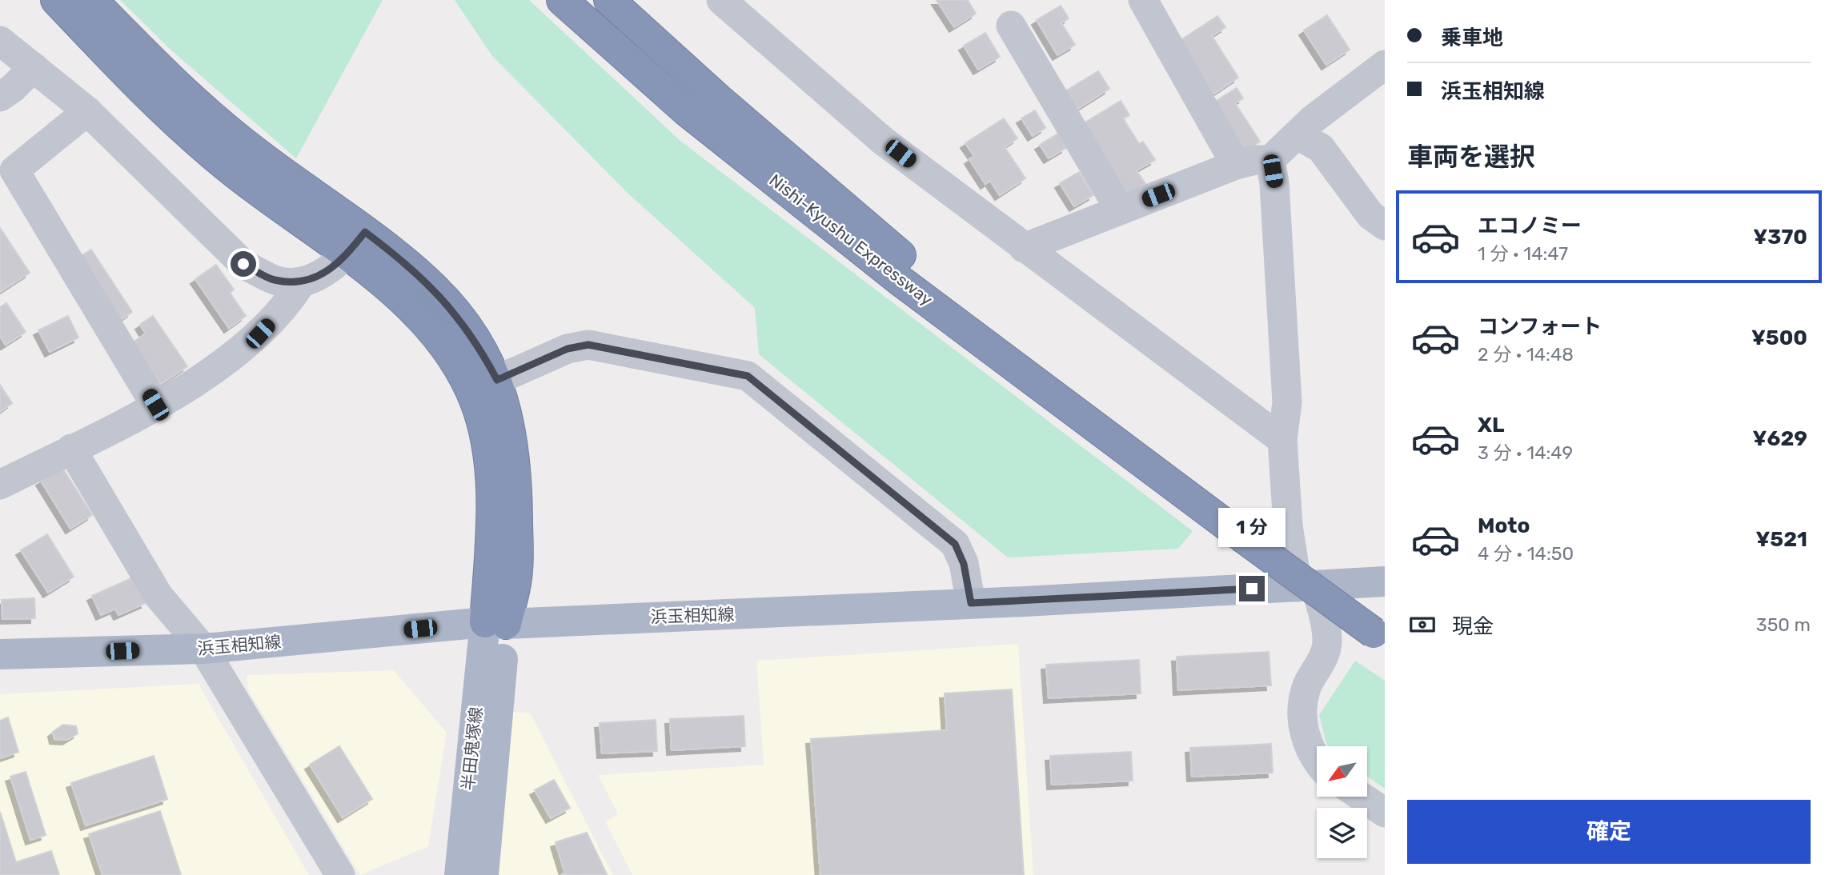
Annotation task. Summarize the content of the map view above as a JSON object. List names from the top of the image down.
{
  "streets": {
    "highway": ["Nishi-Kyushu Expressway"],
    "main road": ["浜玉相知線", "半田鬼塚線"]
  },
  "crossings": [
    ["浜玉相知線", "半田鬼塚線"]
  ],
  "north": "bottom left",
  "page": {
    "banner": ["乗車地", "浜玉相知線"],
    "heading": "車両を選択",
    "list": [
      {
        "name": "エコノミー",
        "note": "1 分 · 14:47",
        "value": "¥370"
      },
      {
        "name": "コンフォート",
        "note": "2 分 · 14:48",
        "value": "¥500"
      },
      {
        "name": "XL",
        "note": "3 分 · 14:49",
        "value": "¥629"
      },
      {
        "name": "Moto",
        "note": "4 分 · 14:50",
        "value": "¥521"
      }
    ],
    "bubble": "1 分",
    "pay": ["現金", "350 m"],
    "buttons": "確定"
  }
}
